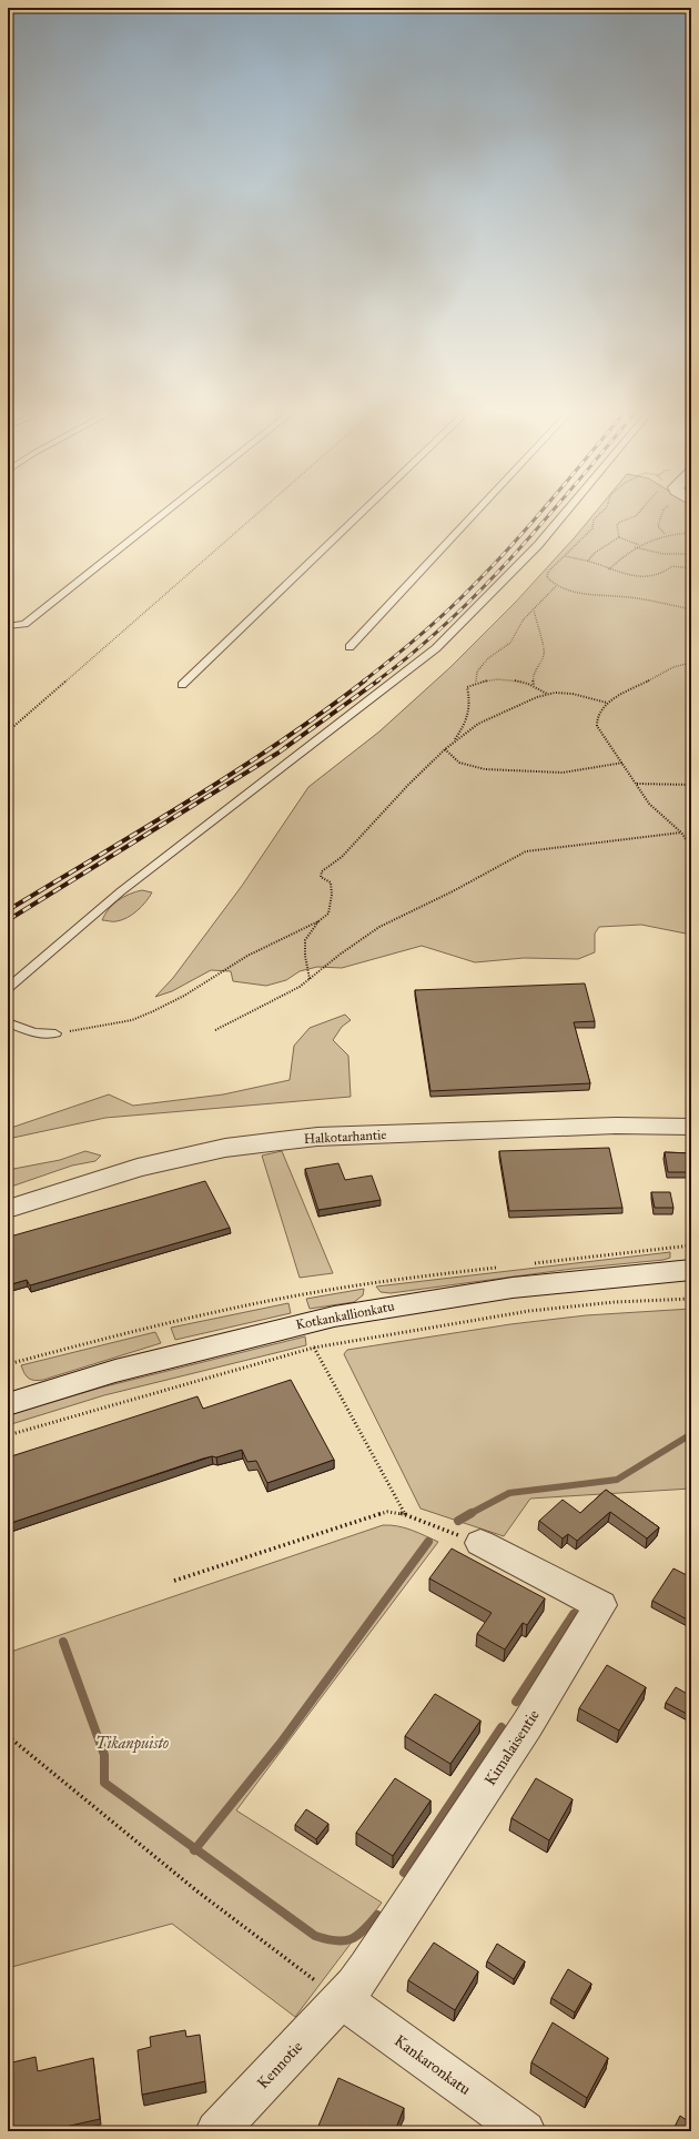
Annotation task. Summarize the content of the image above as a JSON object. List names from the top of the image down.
{
  "streets": {
    "street": [
      "Halkotarhantie",
      "Kotkankallionkatu",
      "Kimalaisentie",
      "Kennotie",
      "Kankaronkatu"
    ]
  },
  "crossings": [
    ["Kimalaisentie", "Kennotie"],
    ["Kimalaisentie", "Kankaronkatu"],
    ["Kennotie", "Kankaronkatu"]
  ],
  "parks": ["Tikanpuisto"]
}
